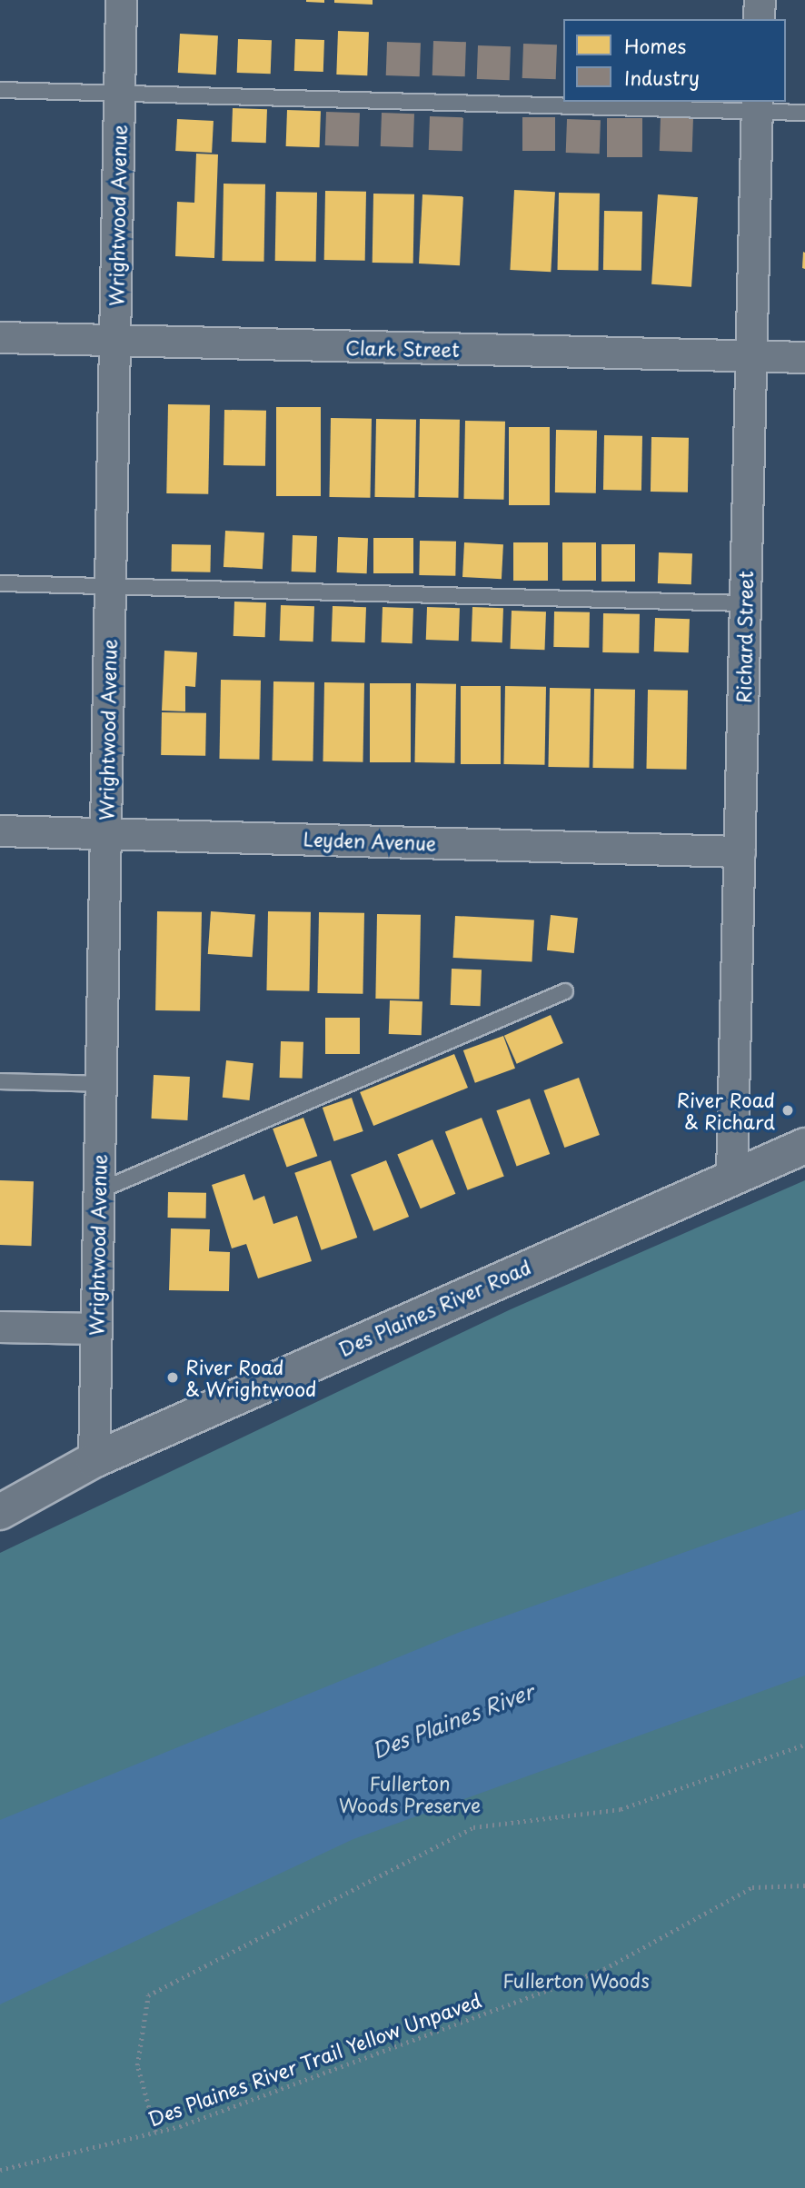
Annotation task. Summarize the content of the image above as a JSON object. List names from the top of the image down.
{
  "streets": {
    "main road": ["Des Plaines River Road"],
    "street": [
      "Wrightwood Avenue",
      "Clark Street",
      "Richard Street",
      "Leyden Avenue"
    ],
    "path": ["Des Plaines River Trail Yellow Unpaved"]
  },
  "crossings": [
    ["Wrightwood Avenue", "Clark Street"],
    ["Wrightwood Avenue", "Leyden Avenue"],
    ["Wrightwood Avenue", "Des Plaines River Road"],
    ["Clark Street", "Richard Street"],
    ["Richard Street", "Leyden Avenue"],
    ["Richard Street", "Des Plaines River Road"]
  ],
  "water": ["Des Plaines River"],
  "parks": ["Fullerton Woods Preserve", "Fullerton Woods"],
  "places": ["River Road & Richard", "River Road & Wrightwood"],
  "legend": ["Homes", "Industry"]
}
